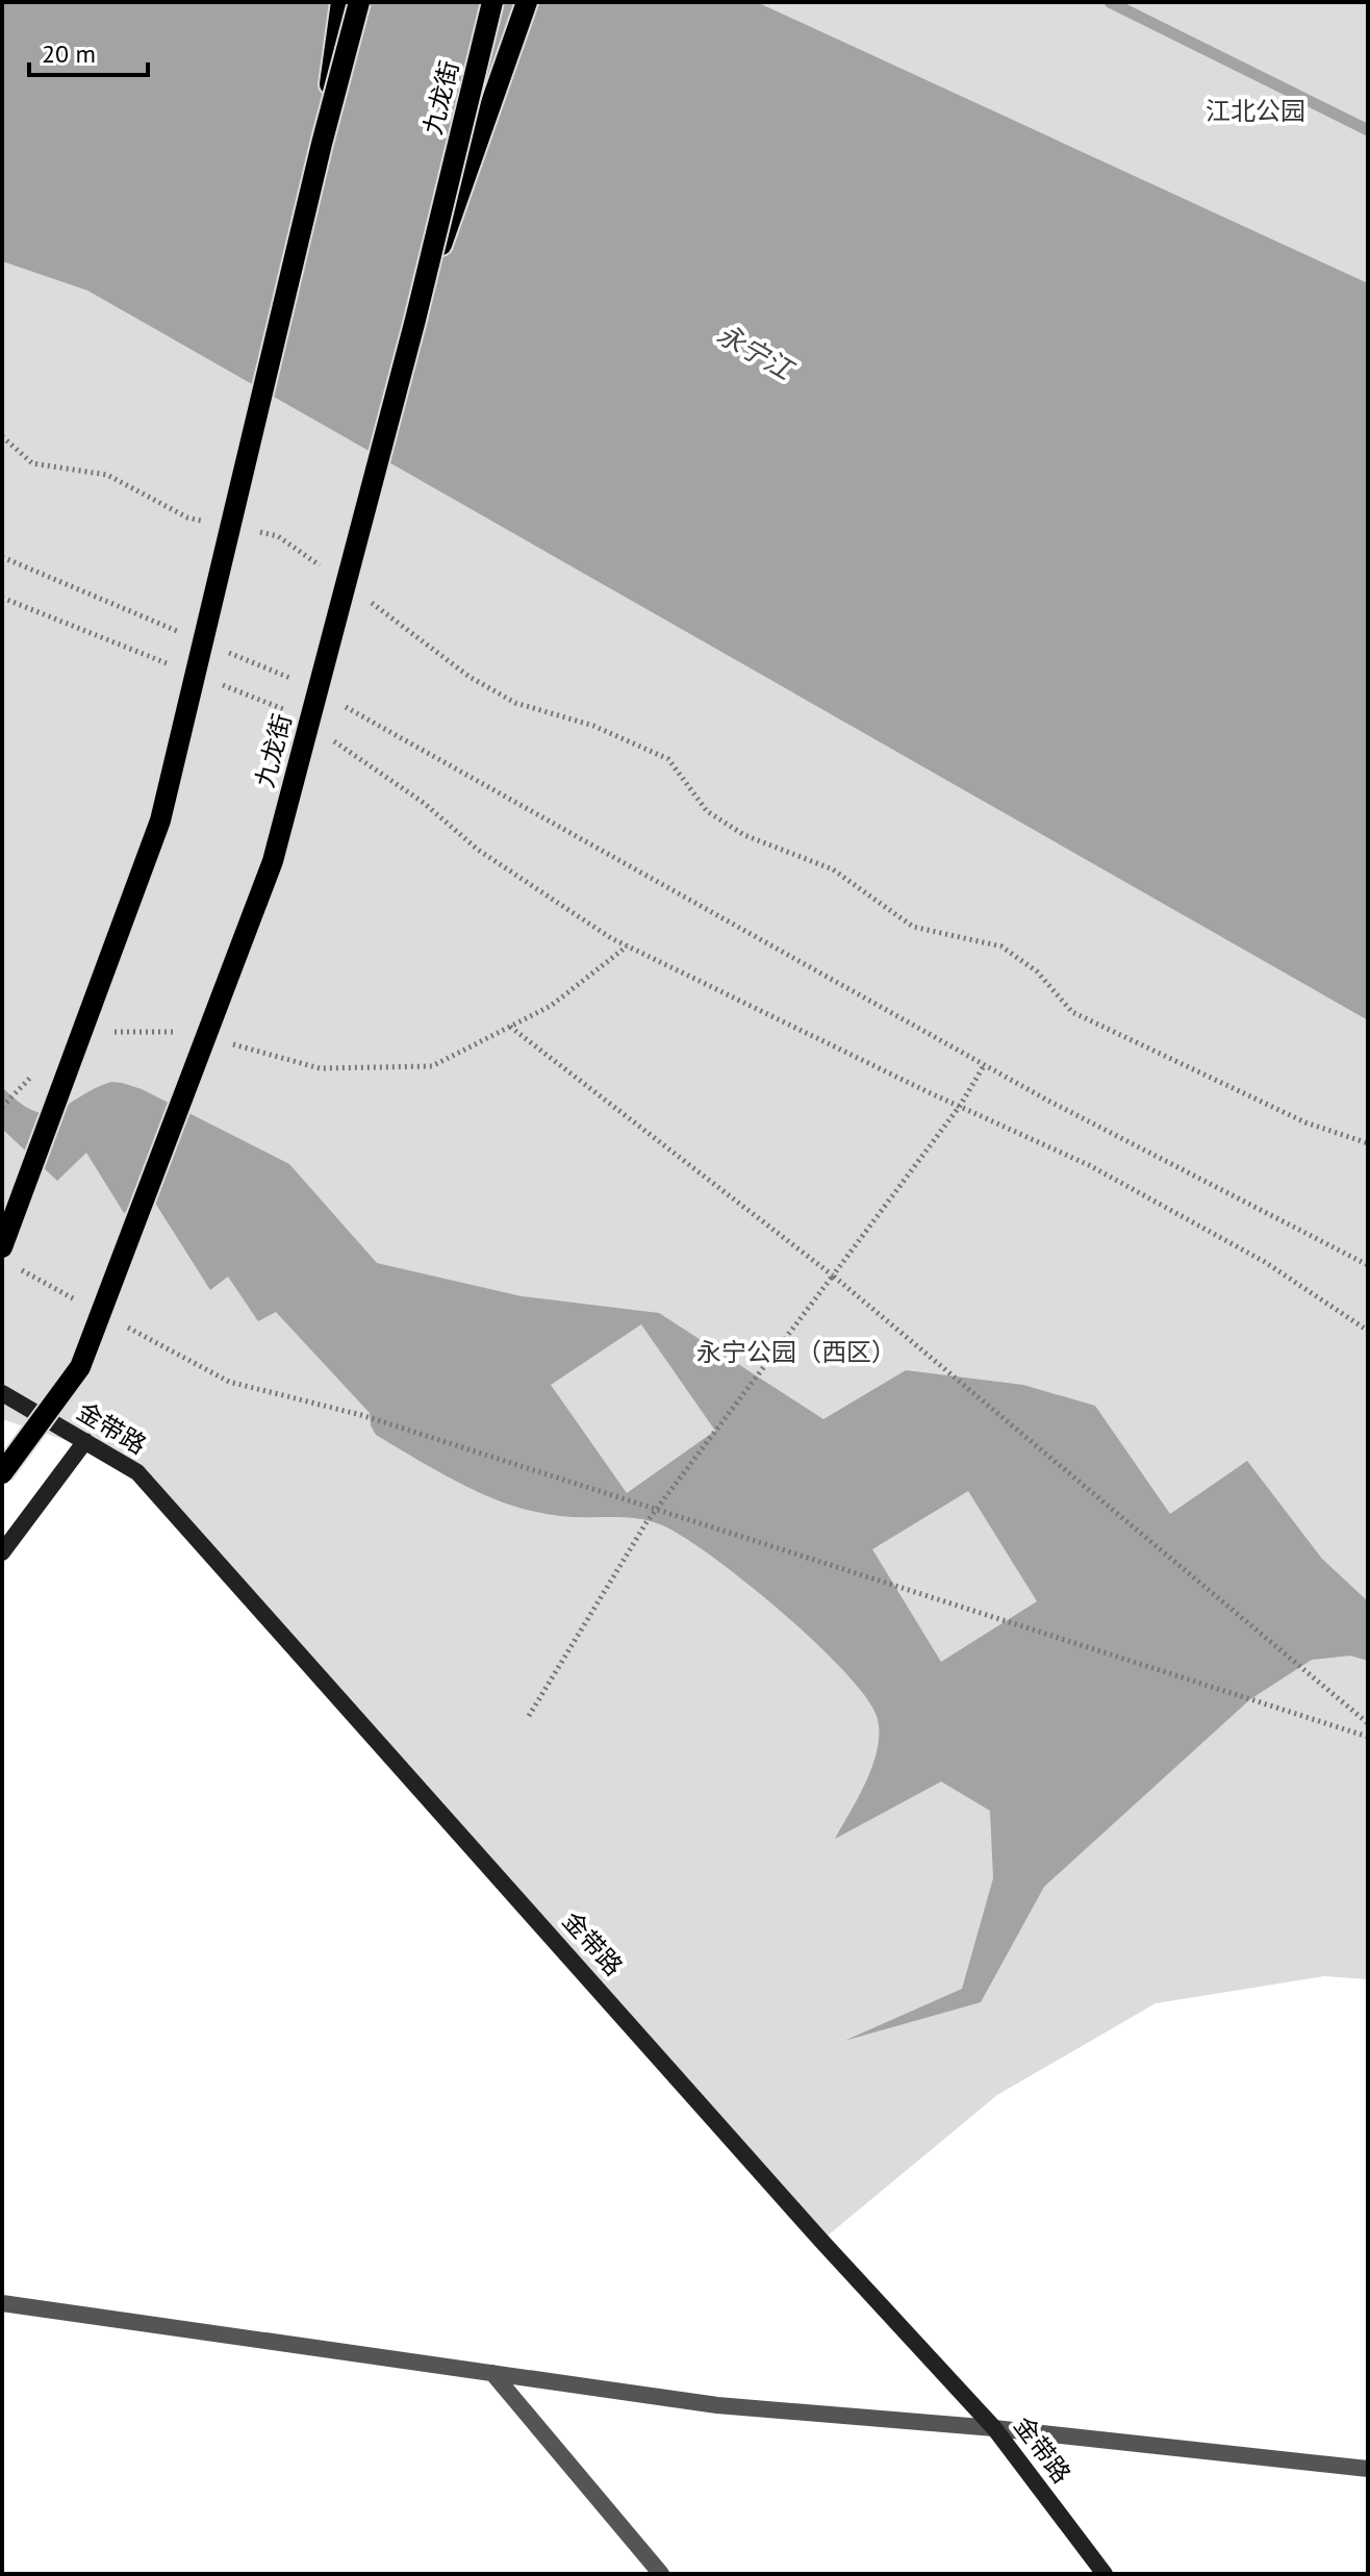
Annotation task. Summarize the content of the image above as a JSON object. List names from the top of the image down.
{
  "streets": {
    "main road": ["九龙街", "金带路"]
  },
  "water": ["永宁江"],
  "parks": ["江北公园", "永宁公园（西区）"],
  "scale_bar": "20 m"
}
